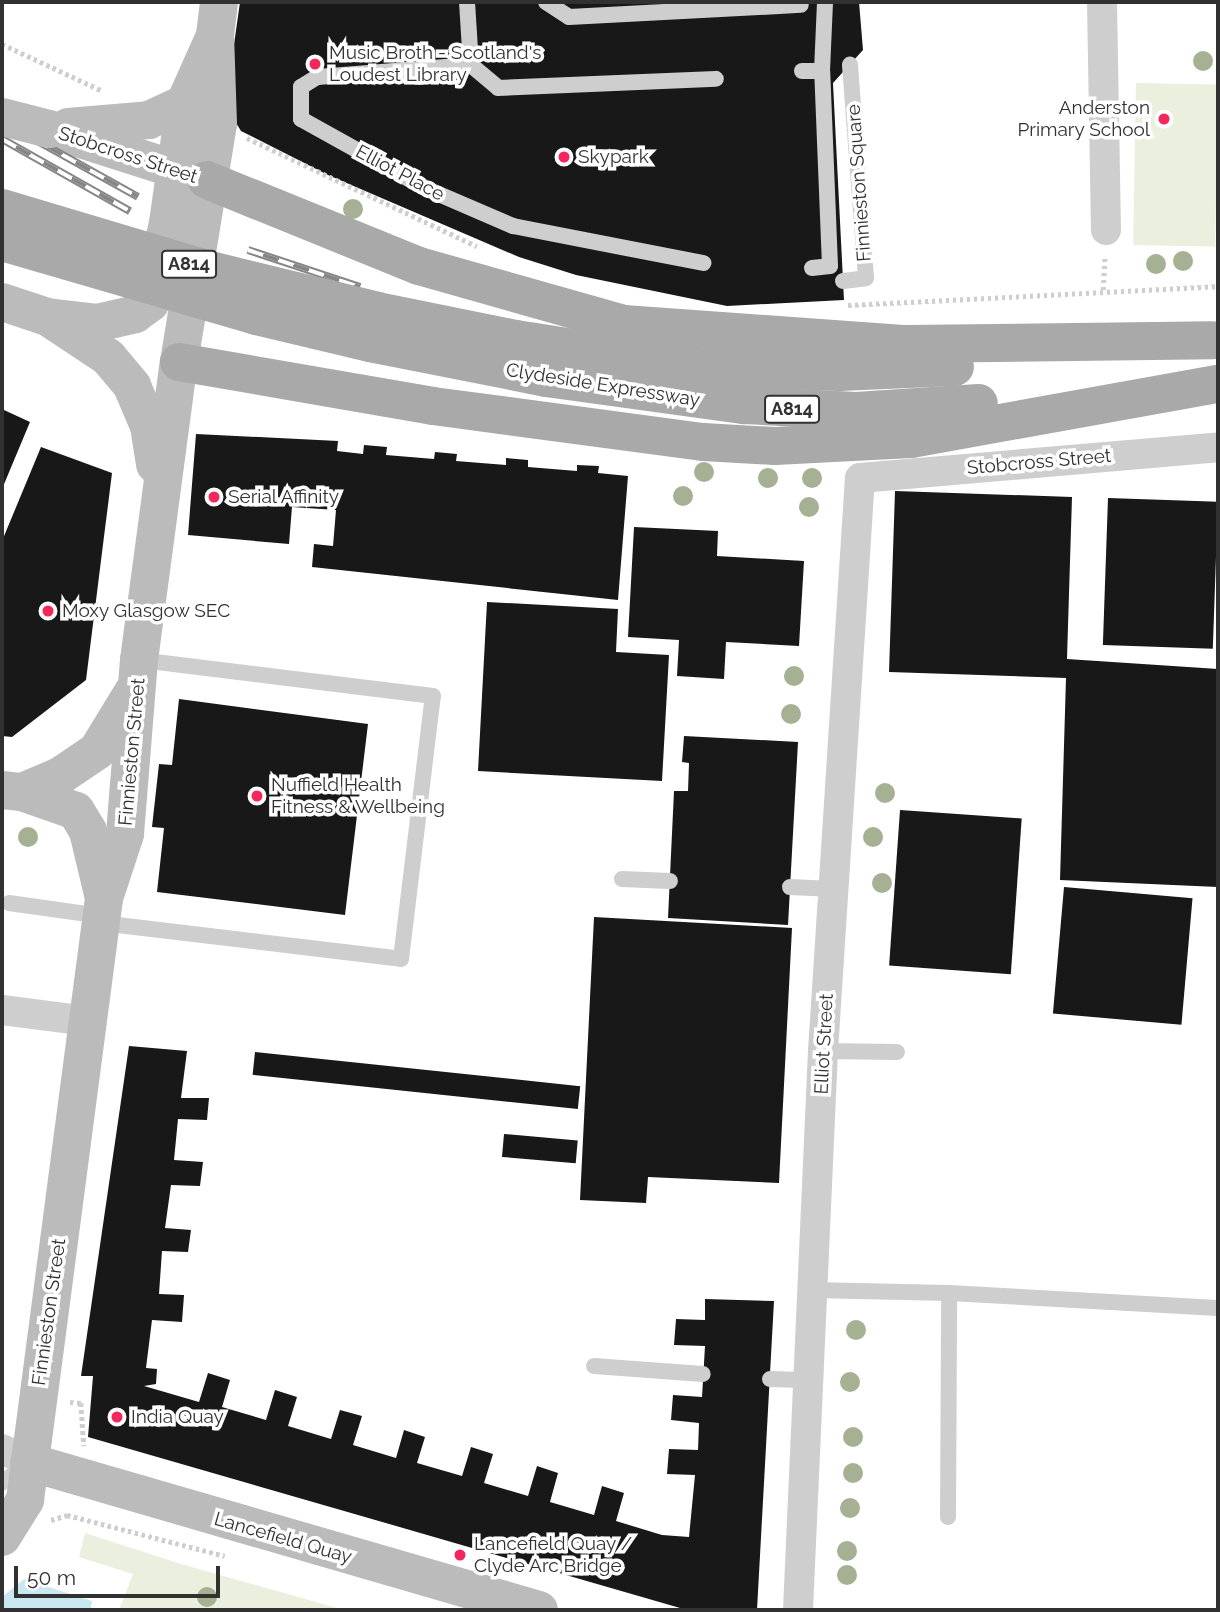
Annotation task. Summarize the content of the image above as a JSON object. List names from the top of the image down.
{
  "streets": {
    "main road": ["A814", "Clydeside Expressway"],
    "street": [
      "Stobcross Street",
      "Finnieston Street",
      "Elliot Street",
      "Lancefield Quay"
    ],
    "lane": ["Elliot Place", "Finnieston Square"]
  },
  "crossings": [
    ["Stobcross Street", "Finnieston Street"],
    ["Stobcross Street", "Elliot Street"],
    ["Finnieston Street", "Lancefield Quay"]
  ],
  "places": [
    "Music Broth - Scotland's Loudest Library",
    "Anderston Primary School",
    "Skypark",
    "Serial Affinity",
    "Moxy Glasgow SEC",
    "Nuffield Health Fitness & Wellbeing",
    "India Quay",
    "Lancefield Quay / Clyde Arc Bridge"
  ],
  "scale_bar": "50 m"
}
